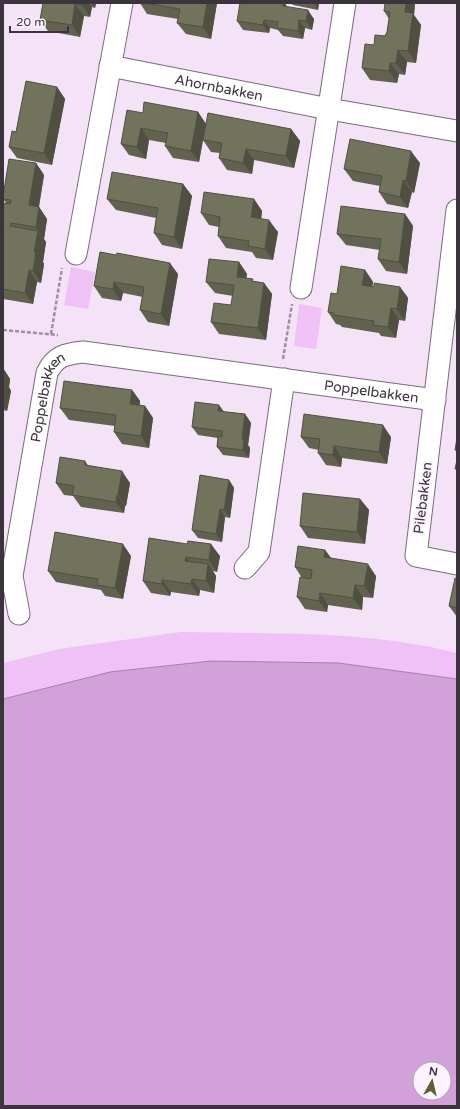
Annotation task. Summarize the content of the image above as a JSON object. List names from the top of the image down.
{
  "streets": {
    "street": ["Ahornbakken", "Poppelbakken", "Pilebakken"]
  },
  "crossings": [
    ["Poppelbakken", "Pilebakken"]
  ],
  "scale_bar": "20 m",
  "north": "top"
}
